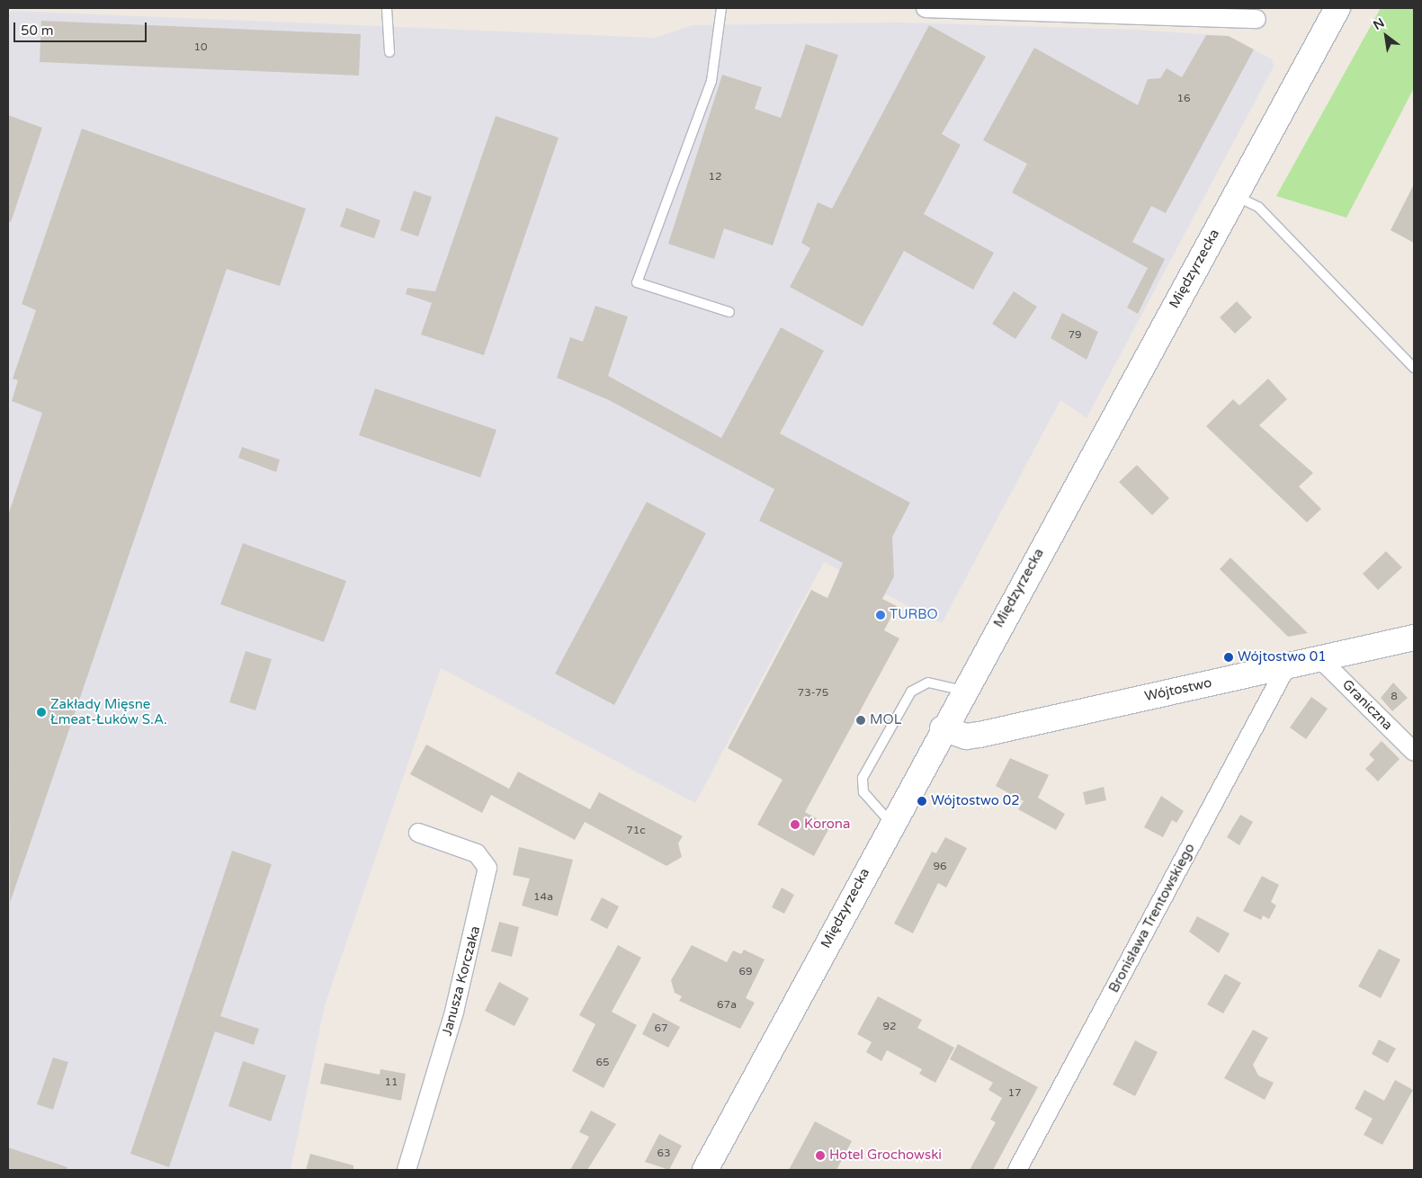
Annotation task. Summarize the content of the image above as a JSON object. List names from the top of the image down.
{
  "streets": {
    "main road": ["Międzyrzecka", "Wójtostwo"],
    "street": ["Graniczna", "Bronisława Trentowskiego", "Janusza Korczaka"]
  },
  "crossings": [
    ["Międzyrzecka", "Wójtostwo"],
    ["Wójtostwo", "Graniczna"],
    ["Wójtostwo", "Bronisława Trentowskiego"]
  ],
  "places": [
    "TURBO",
    "Wójtostwo 01",
    "Zakłady Mięsne Łmeat-Łuków S.A.",
    "MOL",
    "Wójtostwo 02",
    "Korona",
    "Hotel Grochowski"
  ],
  "house_numbers": [
    "10",
    "16",
    "12",
    "79",
    "73-75",
    "8",
    "71c",
    "96",
    "14a",
    "69",
    "67a",
    "92",
    "67",
    "65",
    "11",
    "17",
    "63"
  ],
  "scale_bar": "50 m",
  "north": "top left"
}
